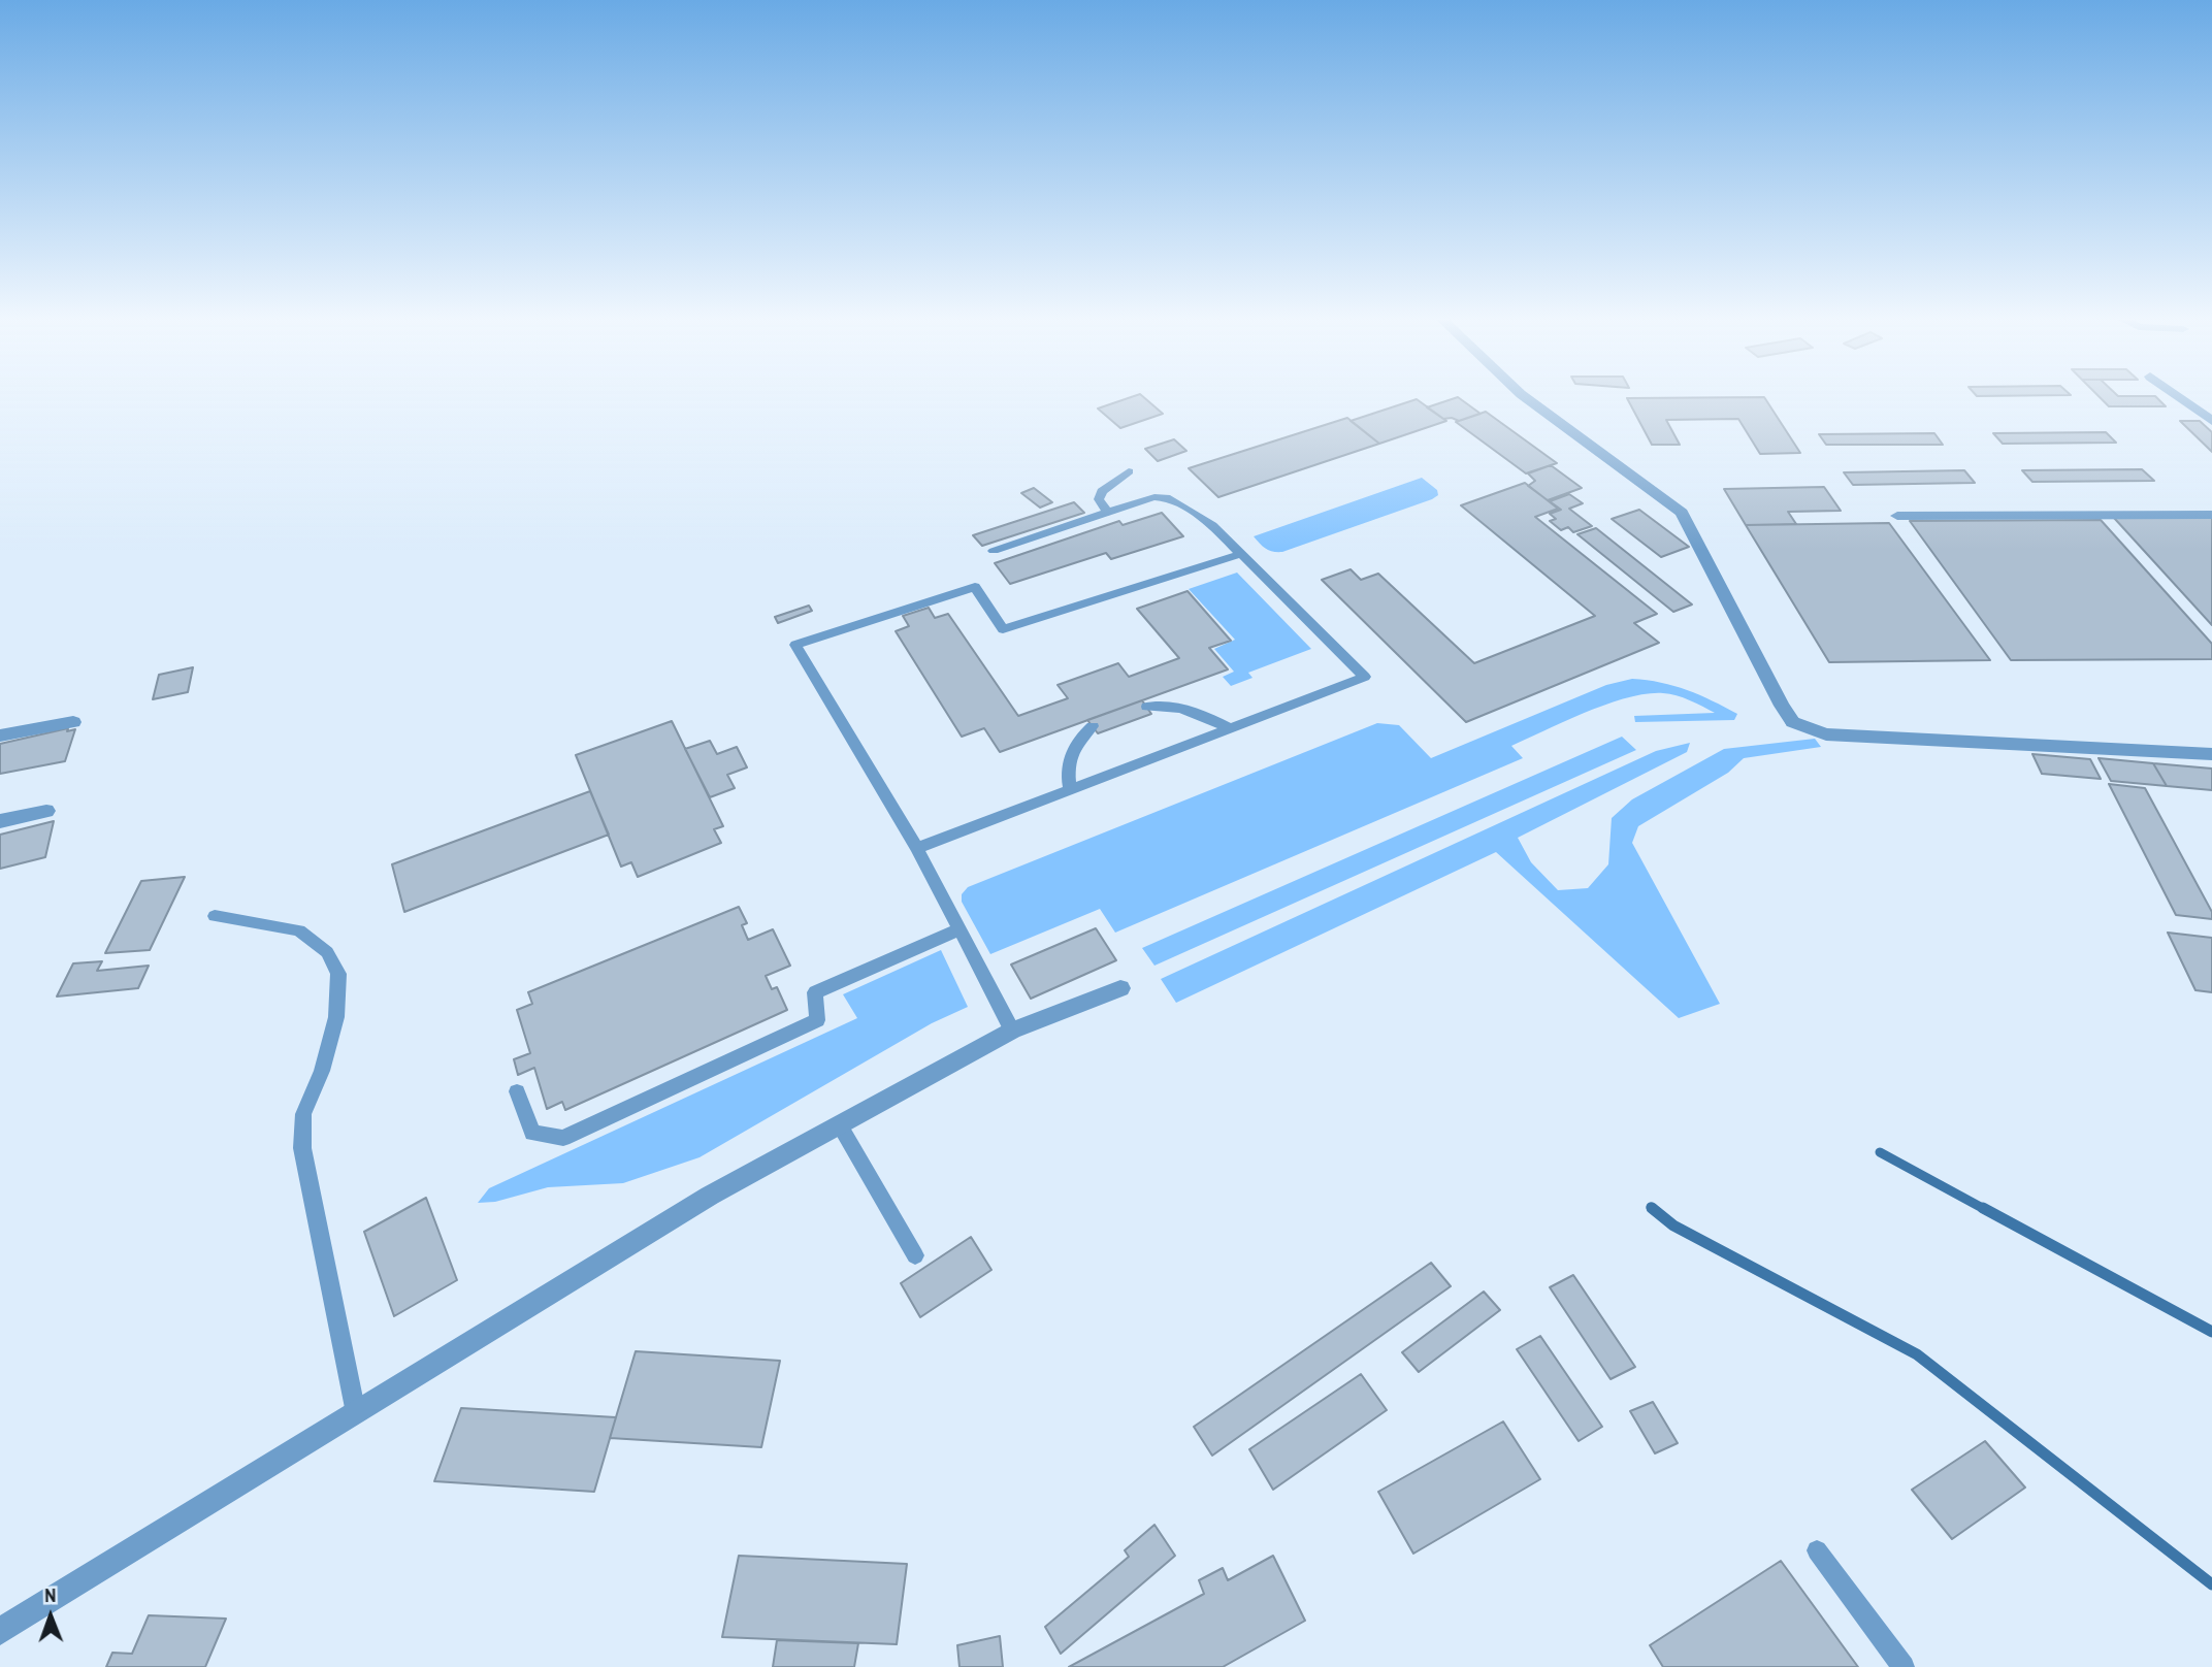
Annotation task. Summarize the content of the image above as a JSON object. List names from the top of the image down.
{
  "north": "top"
}
